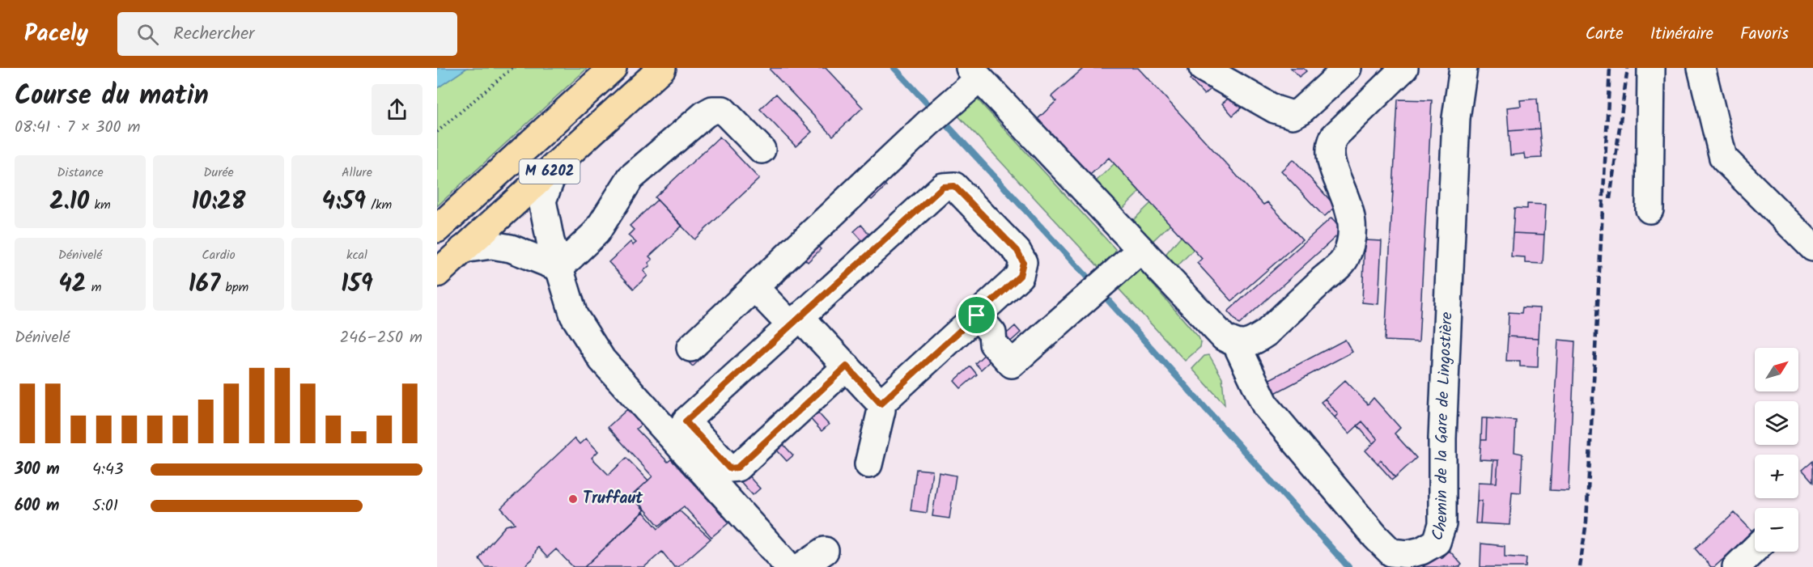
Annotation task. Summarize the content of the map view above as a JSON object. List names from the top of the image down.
{
  "streets": {
    "main road": ["M 6202"],
    "street": ["Chemin de la Gare de Lingostière"]
  },
  "places": ["Truffaut"],
  "north": "top right",
  "page": {
    "header": "Pacely",
    "search": "Rechercher",
    "nav": ["Carte", "Itinéraire", "Favoris"],
    "heading": ["Course du matin", "08:41 · 7 × 300 m"],
    "stats": [
      ["Distance", "2.10 km"],
      ["Durée", "10:28"],
      ["Allure", "4:59 /km"],
      ["Dénivelé", "42 m"],
      ["Cardio", "167 bpm"],
      ["kcal", "159"]
    ],
    "chart": ["Dénivelé", "246–250 m"],
    "map_buttons": ["+", "−"],
    "list": [
      {
        "name": "300 m",
        "note": "4:43"
      },
      {
        "name": "600 m",
        "note": "5:01"
      }
    ]
  }
}
